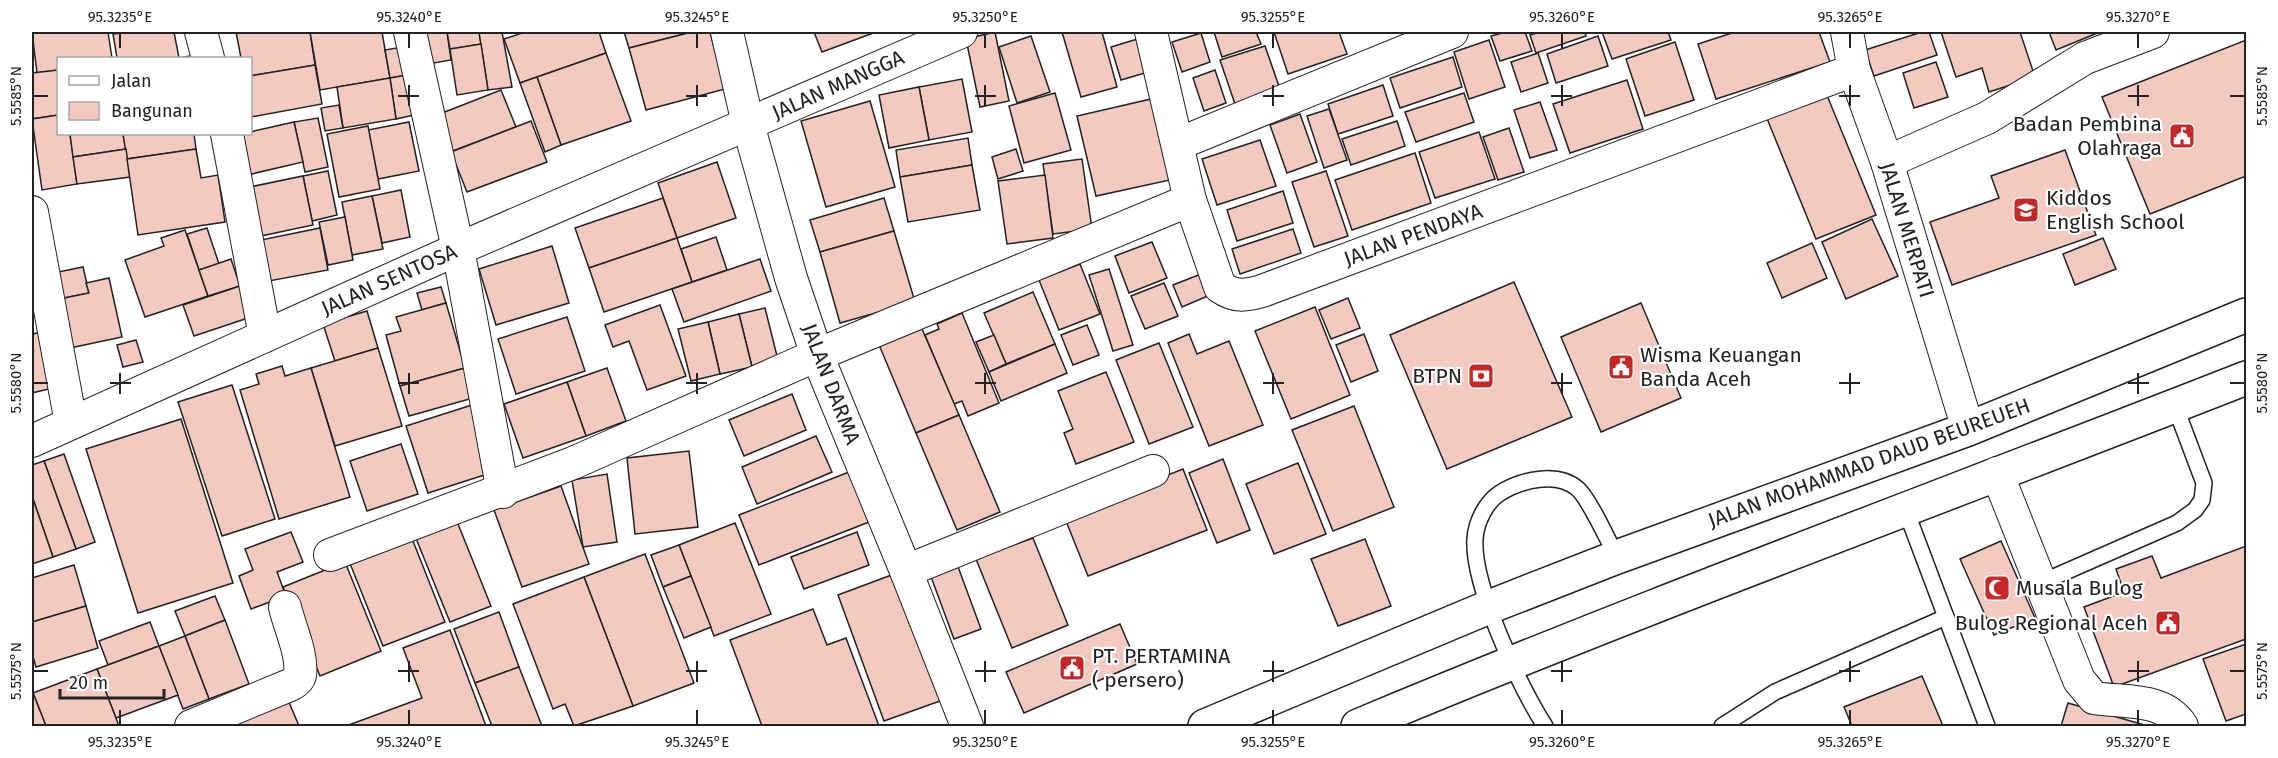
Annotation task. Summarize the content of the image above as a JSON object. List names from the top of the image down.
{
  "streets": {
    "highway": ["JALAN MOHAMMAD DAUD BEUREUEH"],
    "street": [
      "JALAN MANGGA",
      "JALAN MERPATI",
      "JALAN PENDAYA",
      "JALAN SENTOSA",
      "JALAN DARMA"
    ]
  },
  "crossings": [
    ["JALAN MANGGA", "JALAN SENTOSA"],
    ["JALAN MANGGA", "JALAN DARMA"],
    ["JALAN MERPATI", "JALAN PENDAYA"],
    ["JALAN MERPATI", "JALAN MOHAMMAD DAUD BEUREUEH"],
    ["JALAN SENTOSA", "JALAN DARMA"]
  ],
  "places": {
    "public building": [
      "Badan Pembina Olahraga",
      "Wisma Keuangan Banda Aceh",
      "Bulog Regional Aceh",
      "PT. PERTAMINA ( persero)"
    ],
    "school or university": ["Kiddos English School"],
    "bank": ["BTPN"],
    "mosque": ["Musala Bulog"]
  },
  "legend": ["Jalan", "Bangunan"],
  "scale_bar": "20 m",
  "coordinates": [
    "95.3235°E",
    "95.3240°E",
    "95.3245°E",
    "95.3250°E",
    "95.3255°E",
    "95.3260°E",
    "95.3265°E",
    "95.3270°E",
    "5.5585°N",
    "5.5580°N",
    "5.5575°N"
  ]
}
